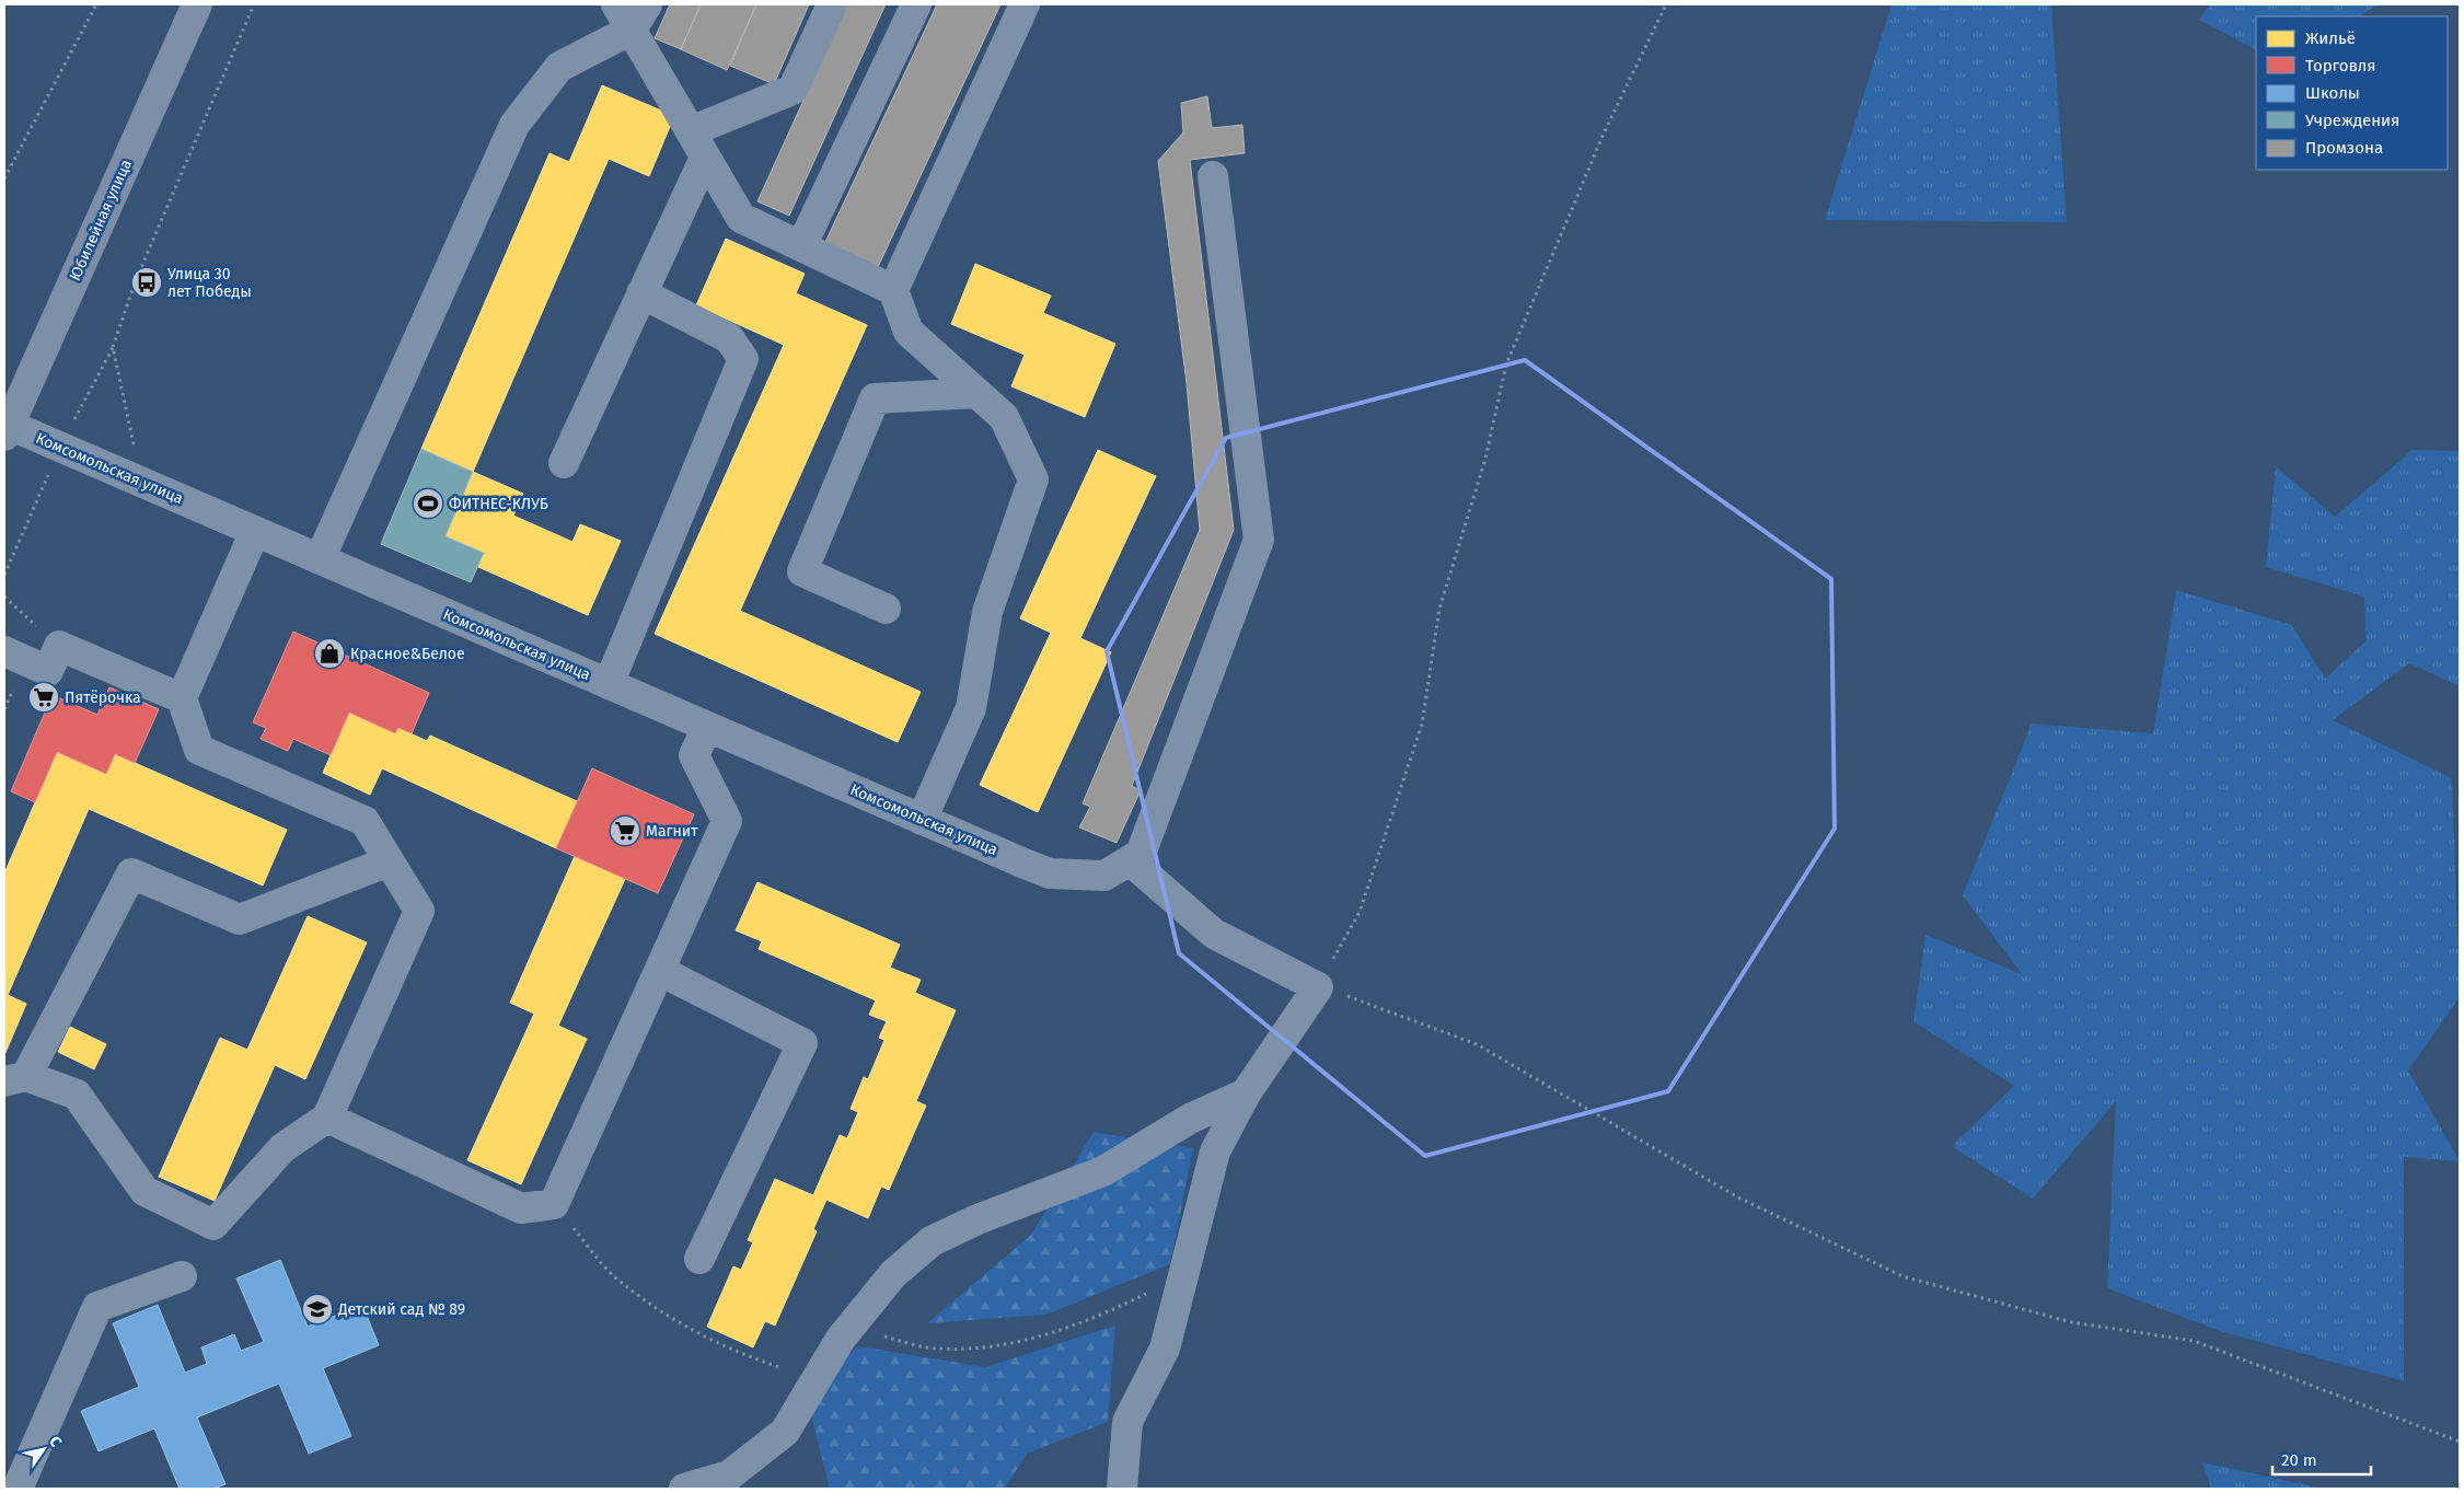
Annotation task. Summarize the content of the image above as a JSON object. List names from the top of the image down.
{
  "streets": {
    "main road": ["Юбилейная улица"],
    "street": ["Комсомольская улица"]
  },
  "crossings": [
    ["Юбилейная улица", "Комсомольская улица"]
  ],
  "places": {
    "bus stop": ["Улица 30 лет Победы"],
    "sports": ["ФИТНЕС-КЛУБ"],
    "shop": ["Красное&Белое"],
    "supermarket": ["Пятёрочка", "Магнит"],
    "school or university": ["Детский сад № 89"]
  },
  "legend": [
    "Жильё",
    "Торговля",
    "Школы",
    "Учреждения",
    "Промзона"
  ],
  "scale_bar": "20 m",
  "north": "top right"
}
